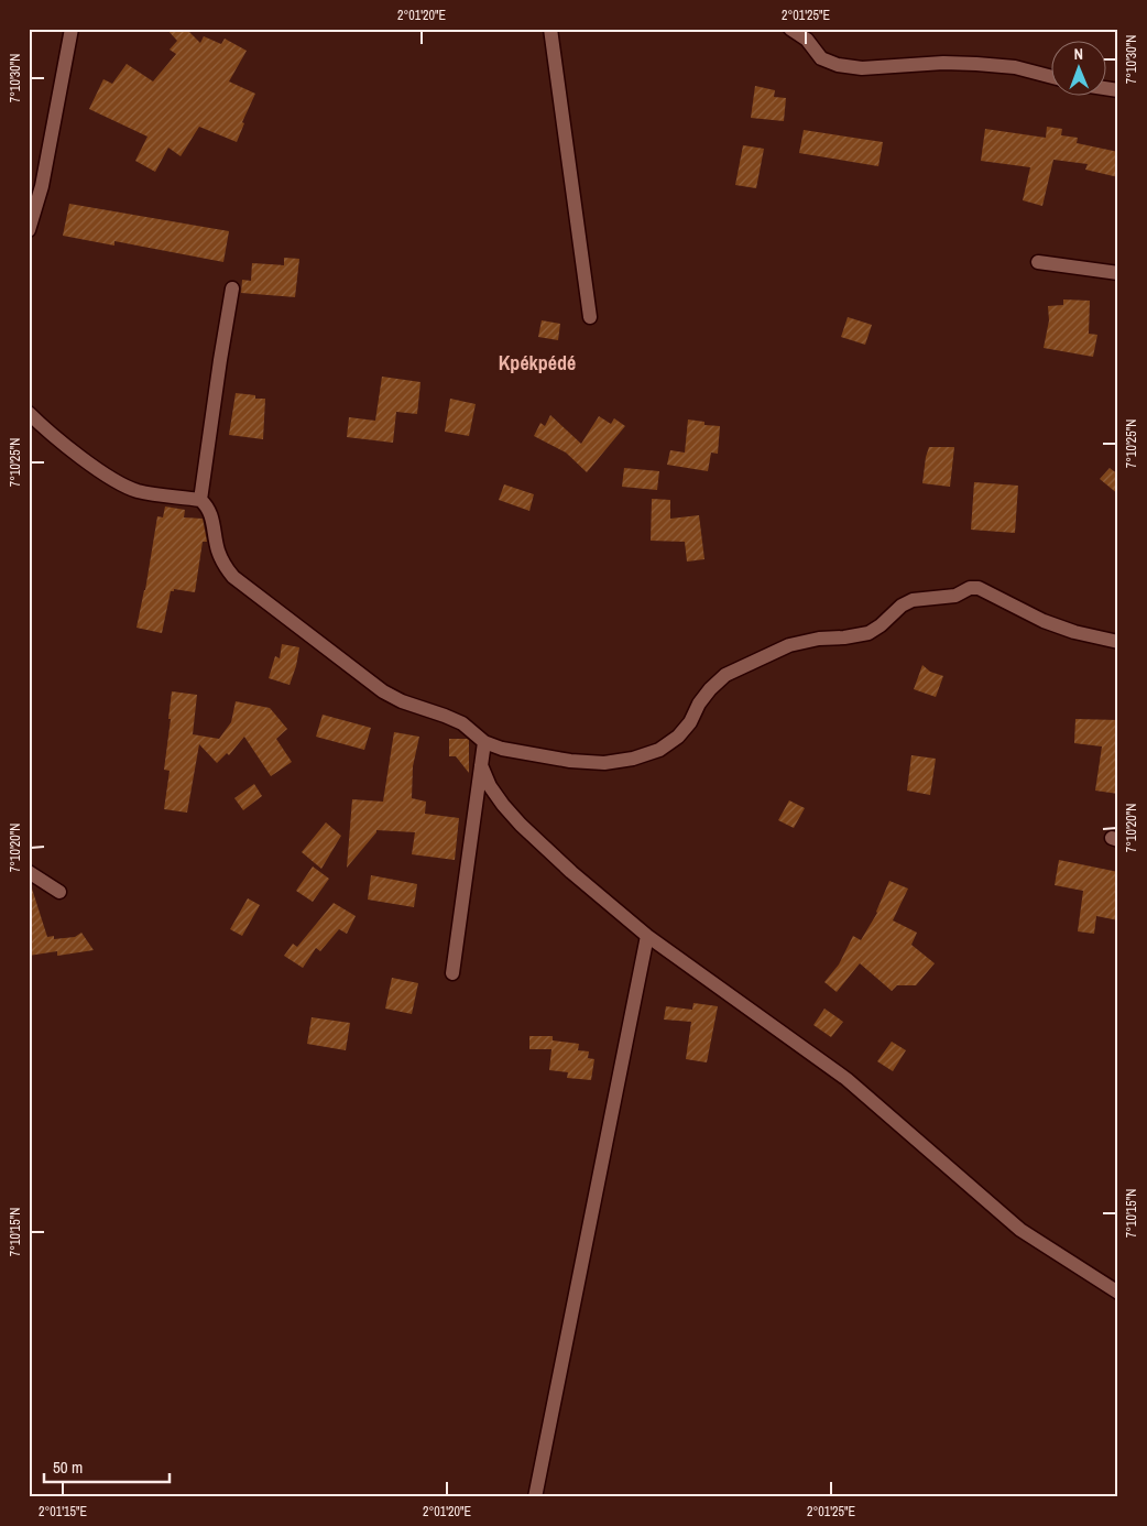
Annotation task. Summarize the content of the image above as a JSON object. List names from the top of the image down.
{
  "districts": ["Kpékpédé"],
  "scale_bar": "50 m",
  "north": "top",
  "coordinates": [
    "2°01'20\"E",
    "2°01'25\"E",
    "7°10'30\"N",
    "7°10'25\"N",
    "7°10'20\"N",
    "7°10'15\"N",
    "2°01'15\"E"
  ]
}
